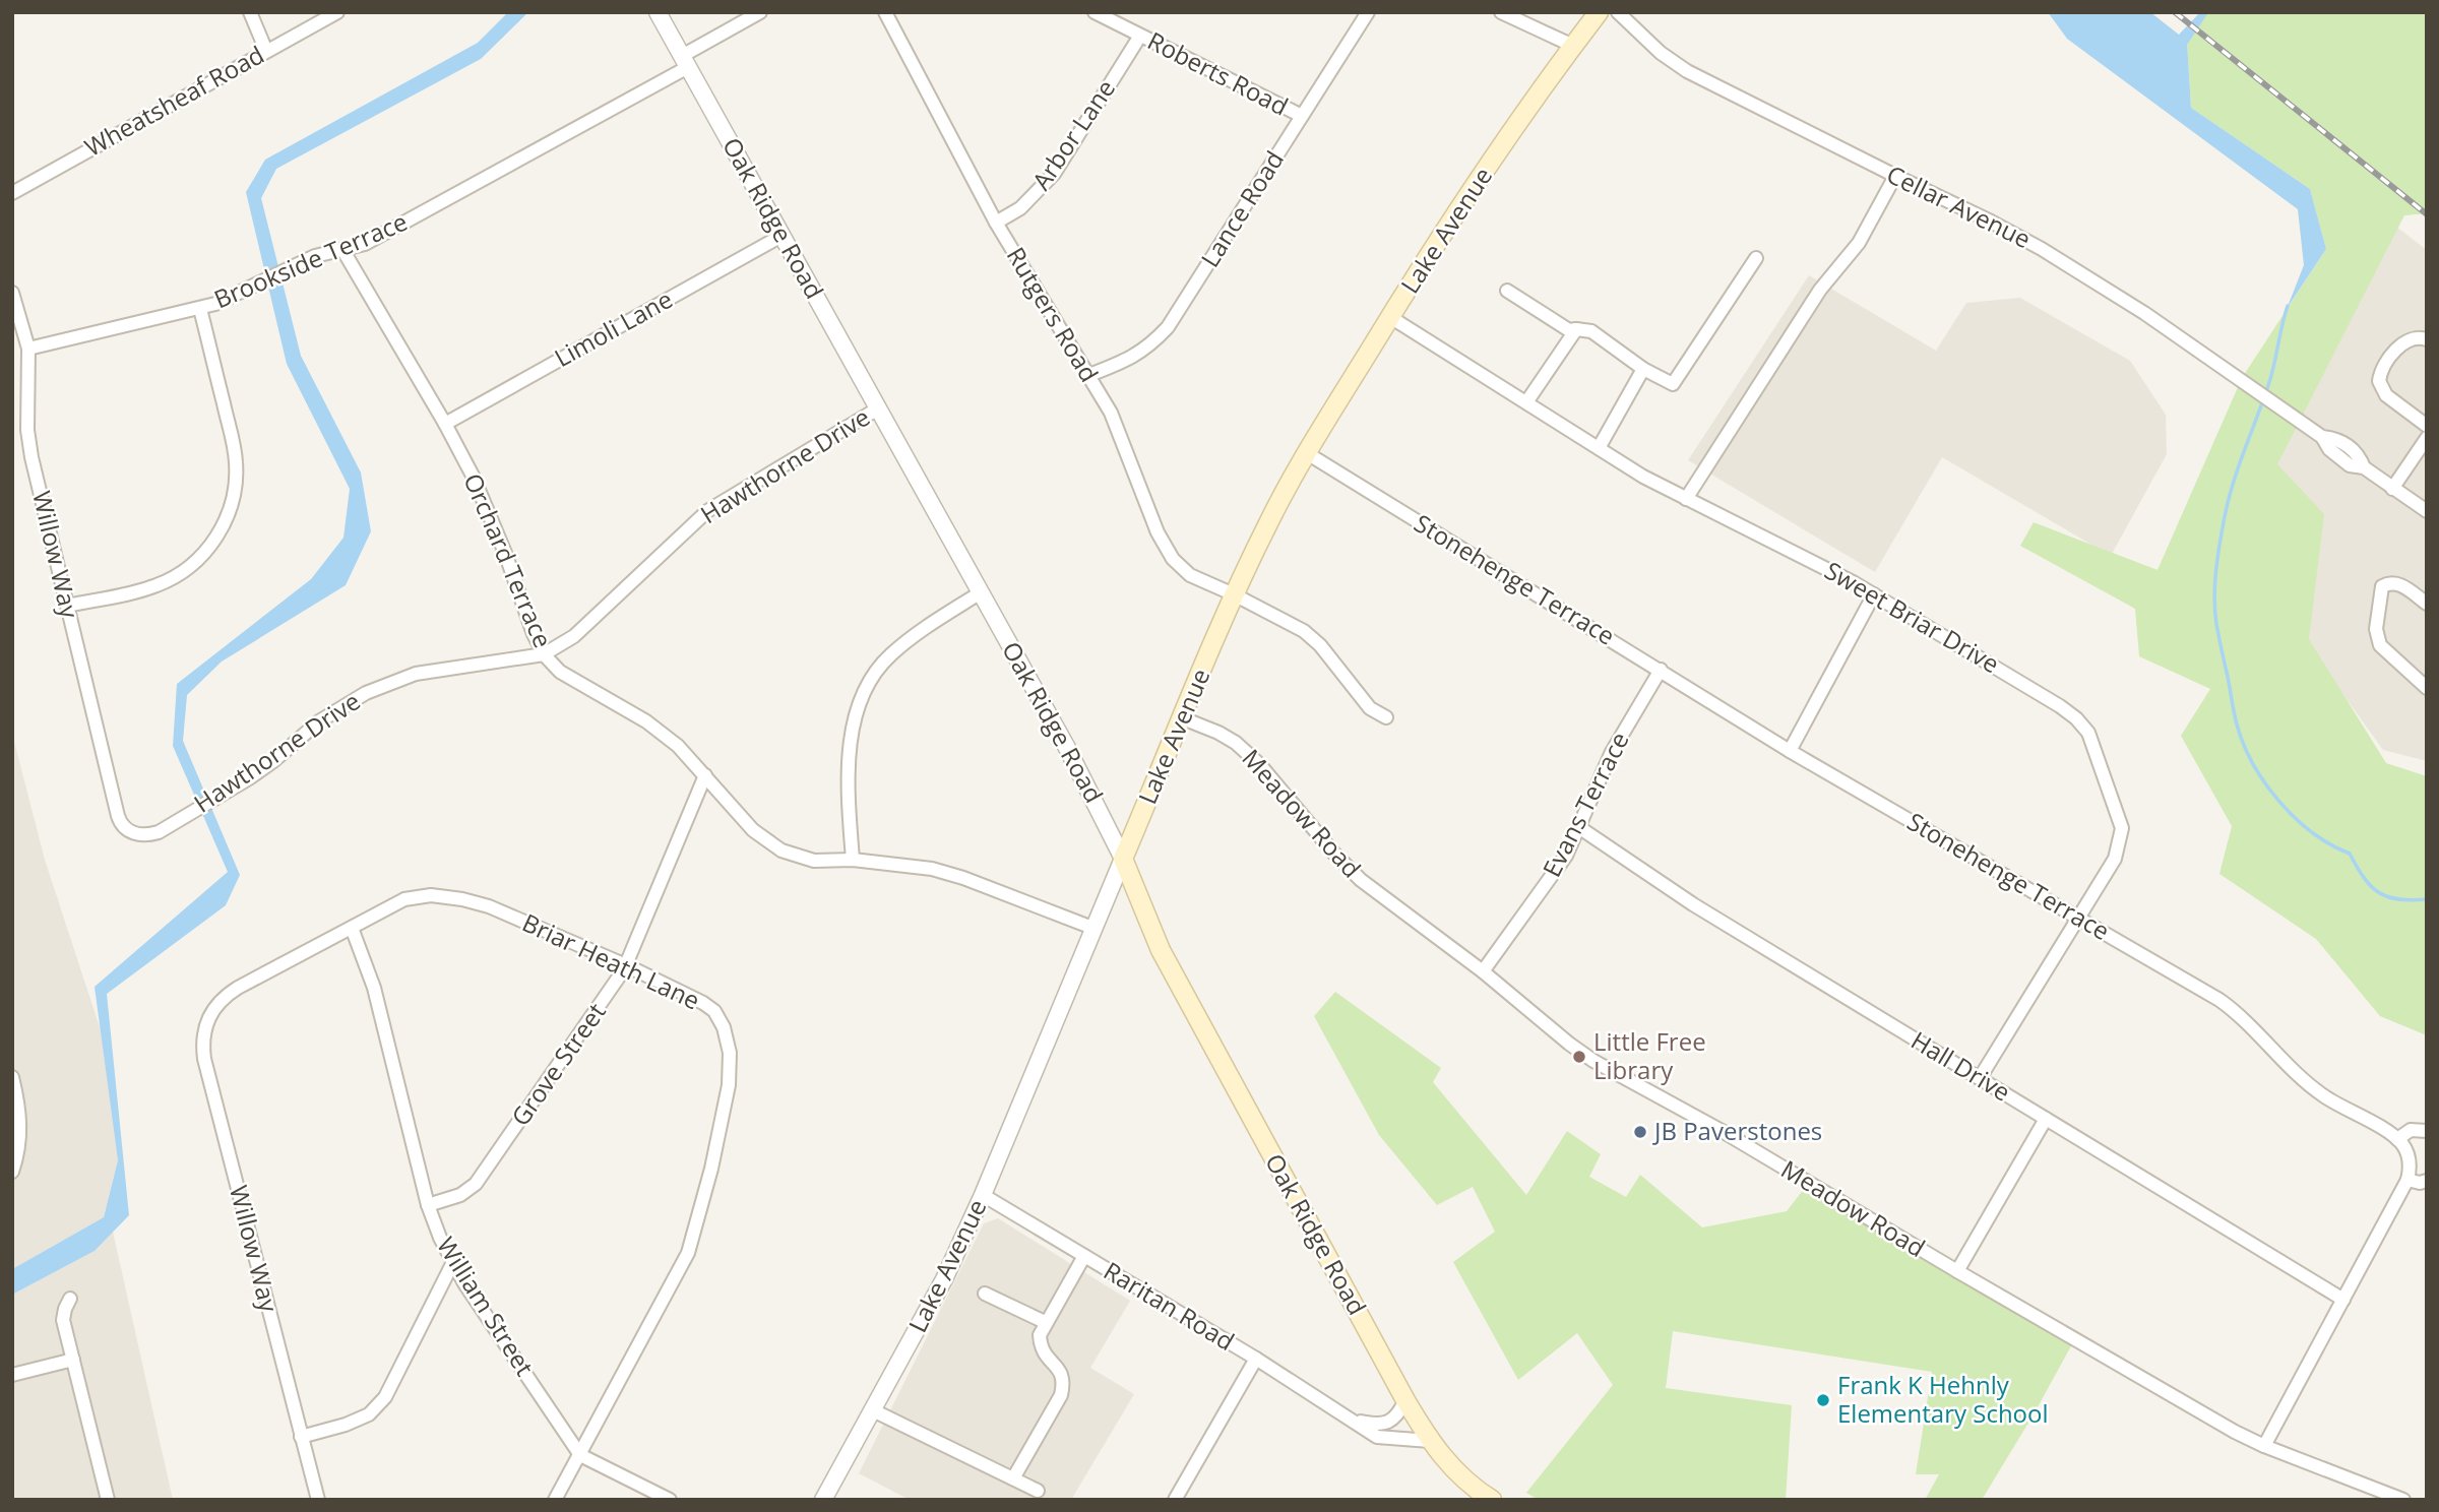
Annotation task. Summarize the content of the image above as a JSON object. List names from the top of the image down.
{
  "streets": {
    "main road": ["Oak Ridge Road", "Lake Avenue"],
    "street": [
      "Roberts Road",
      "Wheatsheaf Road",
      "Arbor Lane",
      "Cellar Avenue",
      "Lance Road",
      "Brookside Terrace",
      "Rutgers Road",
      "Limoli Lane",
      "Hawthorne Drive",
      "Willow Way",
      "Orchard Terrace",
      "Stonehenge Terrace",
      "Sweet Briar Drive",
      "Evans Terrace",
      "Meadow Road",
      "Briar Heath Lane",
      "Grove Street",
      "Hall Drive",
      "William Street",
      "Raritan Road"
    ]
  },
  "crossings": [
    ["Roberts Road", "Arbor Lane"],
    ["Roberts Road", "Lance Road"],
    ["Arbor Lane", "Rutgers Road"],
    ["Lance Road", "Rutgers Road"],
    ["Oak Ridge Road", "Lake Avenue"],
    ["Oak Ridge Road", "Brookside Terrace"],
    ["Oak Ridge Road", "Limoli Lane"],
    ["Oak Ridge Road", "Hawthorne Drive"],
    ["Oak Ridge Road", "Raritan Road"],
    ["Lake Avenue", "Rutgers Road"],
    ["Lake Avenue", "Orchard Terrace"],
    ["Lake Avenue", "Stonehenge Terrace"],
    ["Lake Avenue", "Sweet Briar Drive"],
    ["Lake Avenue", "Meadow Road"],
    ["Lake Avenue", "Raritan Road"],
    ["Brookside Terrace", "Willow Way"],
    ["Brookside Terrace", "Orchard Terrace"],
    ["Limoli Lane", "Orchard Terrace"],
    ["Hawthorne Drive", "Willow Way"],
    ["Hawthorne Drive", "Orchard Terrace"],
    ["Willow Way", "Briar Heath Lane"],
    ["Orchard Terrace", "Grove Street"],
    ["Stonehenge Terrace", "Sweet Briar Drive"],
    ["Stonehenge Terrace", "Evans Terrace"],
    ["Sweet Briar Drive", "Hall Drive"],
    ["Evans Terrace", "Meadow Road"],
    ["Evans Terrace", "Hall Drive"],
    ["Briar Heath Lane", "Grove Street"],
    ["Briar Heath Lane", "William Street"],
    ["Grove Street", "William Street"]
  ],
  "places": ["Little Free Library", "JB Paverstones", "Frank K Hehnly Elementary School"]
}
